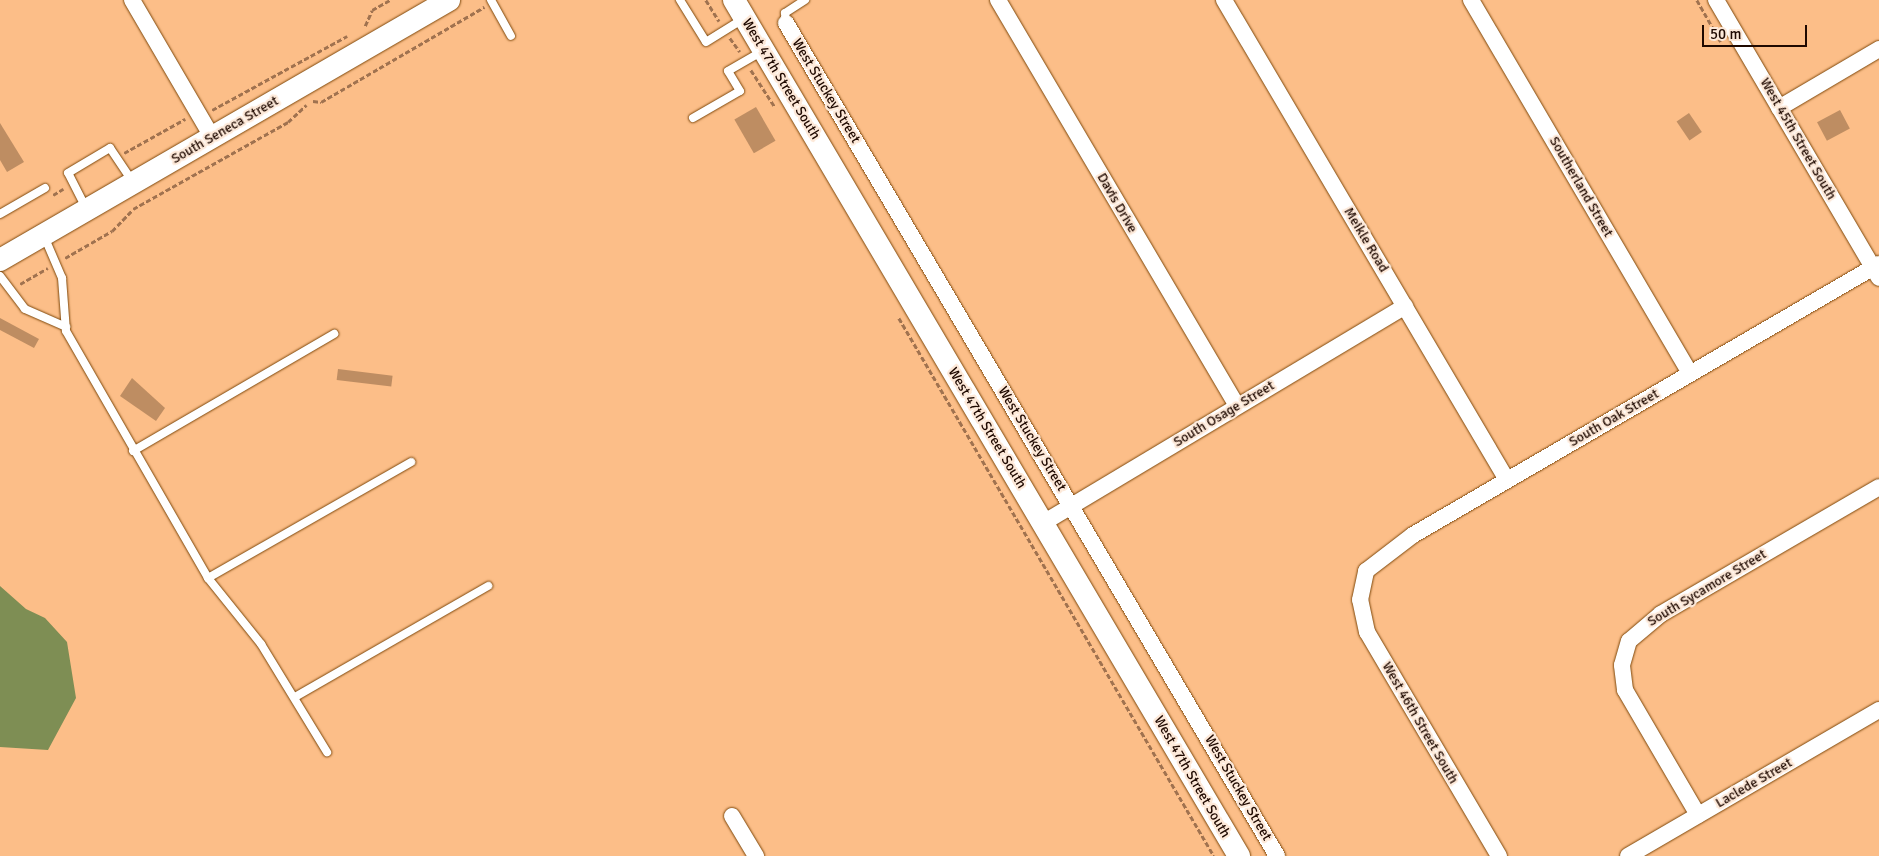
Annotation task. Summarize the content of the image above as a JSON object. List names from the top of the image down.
{
  "streets": {
    "street": [
      "West 47th Street South",
      "West Stuckey Street",
      "South Seneca Street",
      "West 45th Street South",
      "Southerland Street",
      "Davis Drive",
      "Meikle Road",
      "South Osage Street",
      "South Oak Street",
      "South Sycamore Street",
      "West 46th Street South",
      "Laclede Street"
    ]
  },
  "crossings": [
    ["West 47th Street South", "South Osage Street"],
    ["West Stuckey Street", "South Osage Street"],
    ["West 45th Street South", "South Oak Street"],
    ["Southerland Street", "South Oak Street"],
    ["Davis Drive", "South Osage Street"],
    ["Meikle Road", "South Osage Street"],
    ["Meikle Road", "South Oak Street"],
    ["South Oak Street", "West 46th Street South"],
    ["South Sycamore Street", "Laclede Street"]
  ],
  "scale_bar": "50 m"
}
